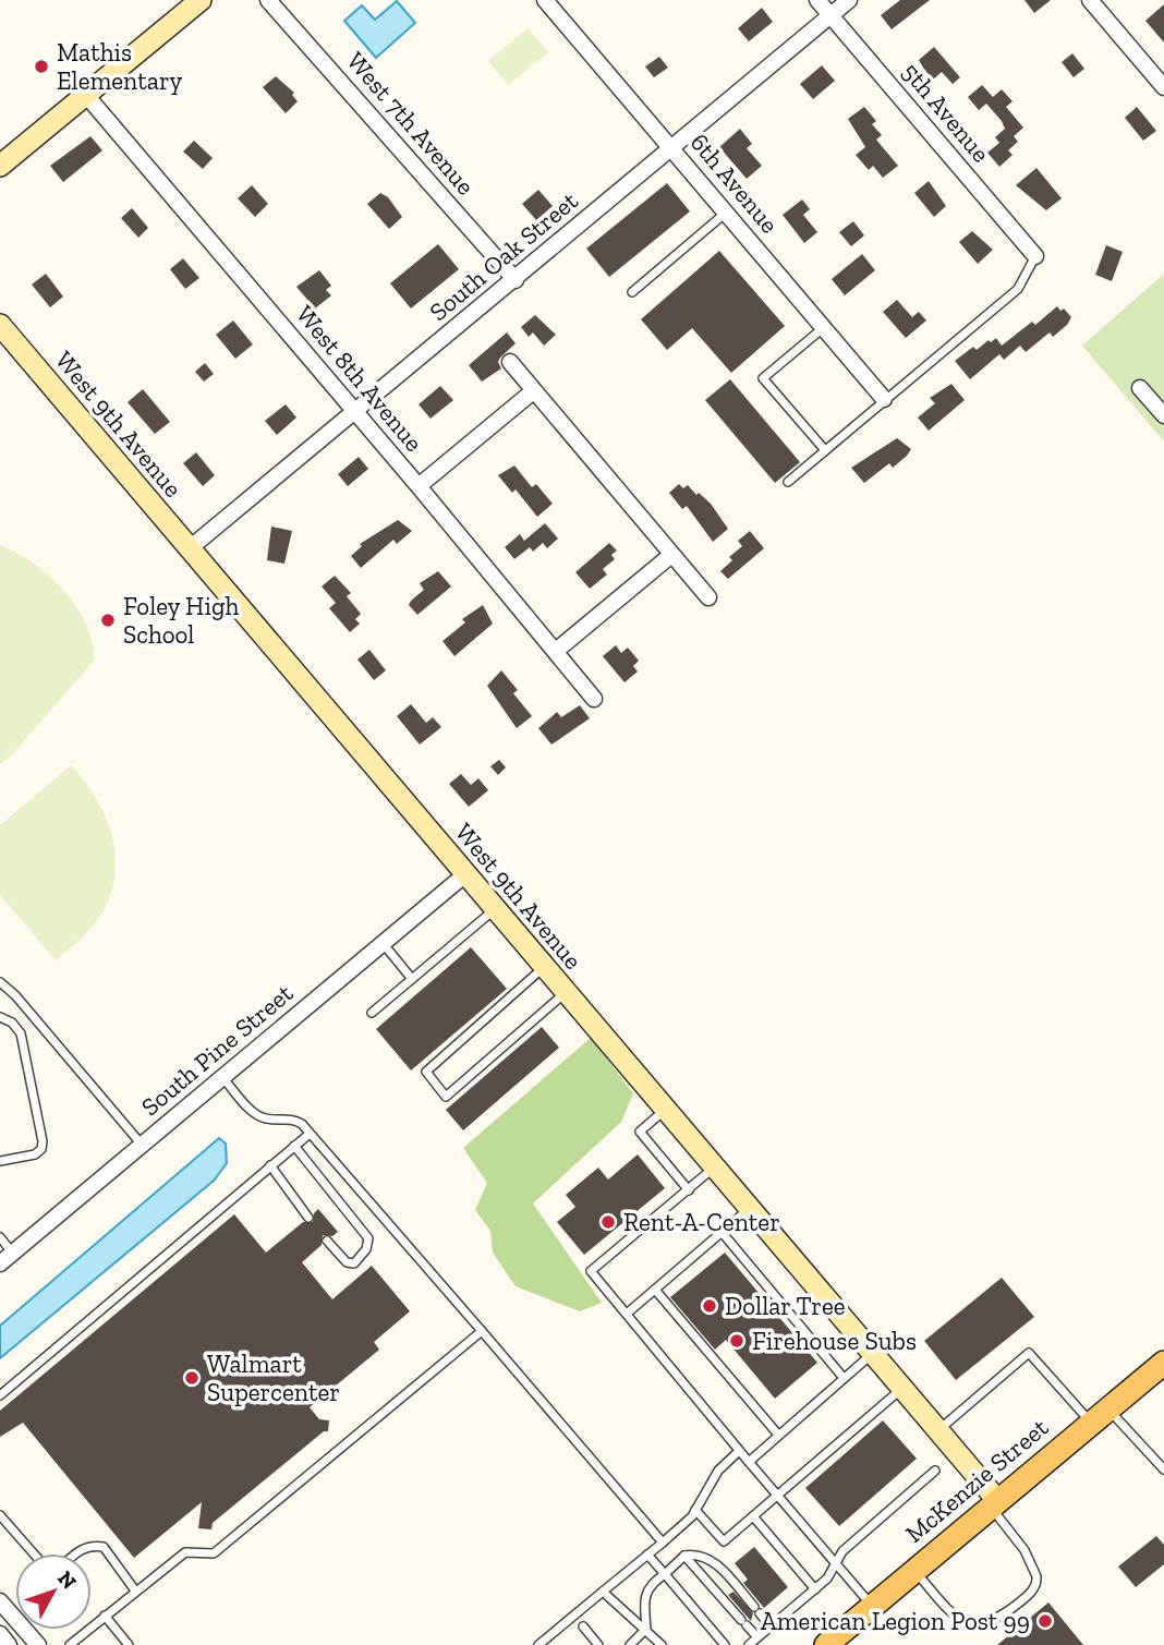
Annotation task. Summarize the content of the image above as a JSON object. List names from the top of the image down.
{
  "streets": {
    "main road": ["McKenzie Street"],
    "street": [
      "5th Avenue",
      "West 7th Avenue",
      "6th Avenue",
      "South Oak Street",
      "West 8th Avenue",
      "West 9th Avenue",
      "South Pine Street"
    ]
  },
  "crossings": [
    ["5th Avenue", "South Oak Street"],
    ["West 7th Avenue", "South Oak Street"],
    ["6th Avenue", "South Oak Street"],
    ["South Oak Street", "West 8th Avenue"],
    ["South Oak Street", "West 9th Avenue"],
    ["West 9th Avenue", "South Pine Street"],
    ["West 9th Avenue", "McKenzie Street"]
  ],
  "places": [
    "Mathis Elementary",
    "Foley High School",
    "Rent-A-Center",
    "Dollar Tree",
    "Firehouse Subs",
    "Walmart Supercenter",
    "American Legion Post 99"
  ],
  "north": "top right"
}
